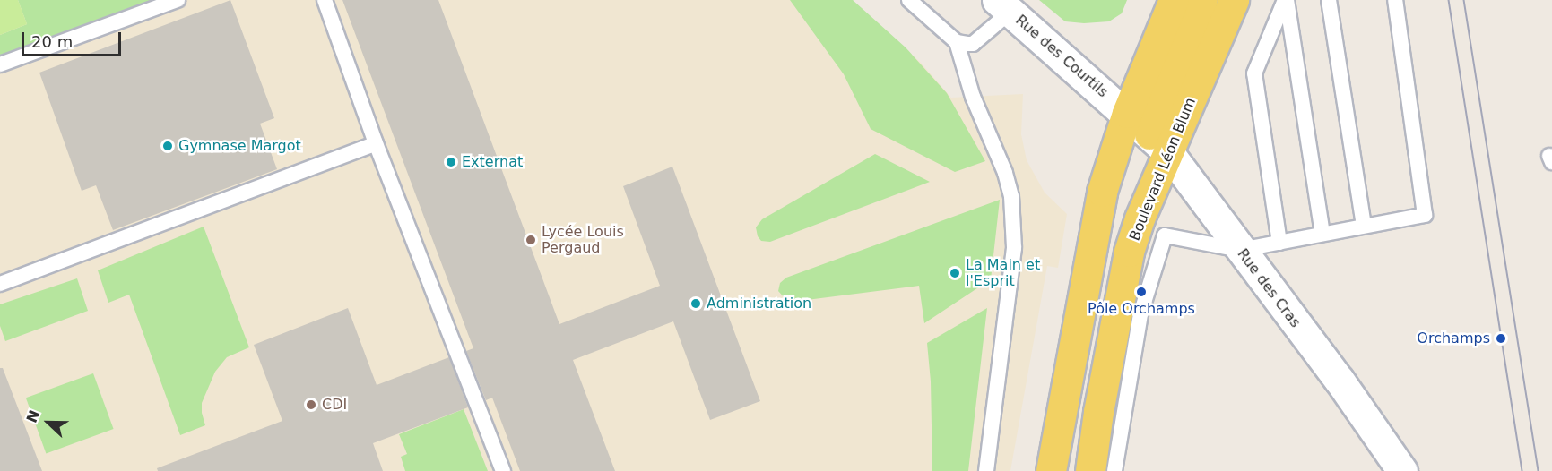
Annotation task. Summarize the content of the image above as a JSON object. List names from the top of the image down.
{
  "streets": {
    "main road": ["Boulevard Léon Blum"],
    "street": ["Rue des Courtils", "Rue des Cras"]
  },
  "crossings": [
    ["Rue des Courtils", "Rue des Cras"],
    ["Boulevard Léon Blum", "Rue des Cras"]
  ],
  "places": [
    "Gymnase Margot",
    "Externat",
    "Lycée Louis Pergaud",
    "La Main et l'Esprit",
    "Pôle Orchamps",
    "Administration",
    "Orchamps",
    "CDI"
  ],
  "scale_bar": "20 m",
  "north": "left"
}
